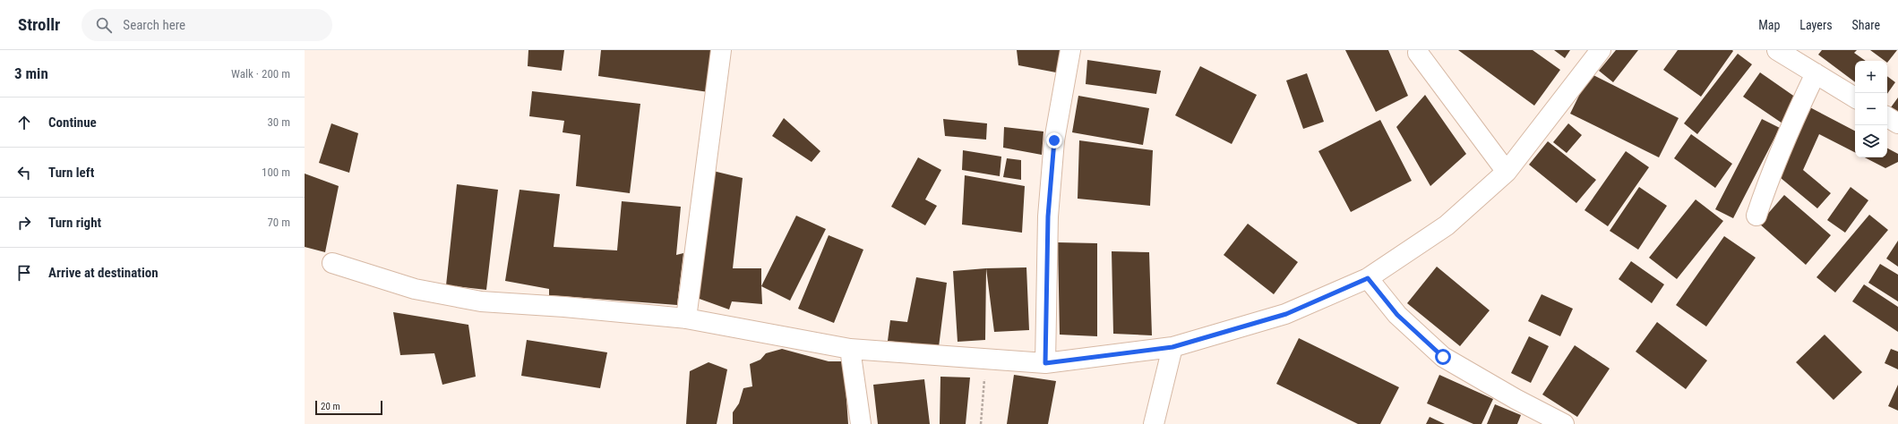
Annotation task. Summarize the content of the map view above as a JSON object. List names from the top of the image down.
{
  "scale_bar": "20 m",
  "page": {
    "header": "Strollr",
    "search": "Search here",
    "nav": ["Map", "Layers", "Share"],
    "heading": ["3 min", "Walk · 200 m"],
    "map_buttons": ["+", "−"],
    "list": [
      ["Continue", "30 m"],
      ["Turn left", "100 m"],
      ["Turn right", "70 m"],
      "Arrive at destination"
    ],
    "scale": "20 m"
  }
}
